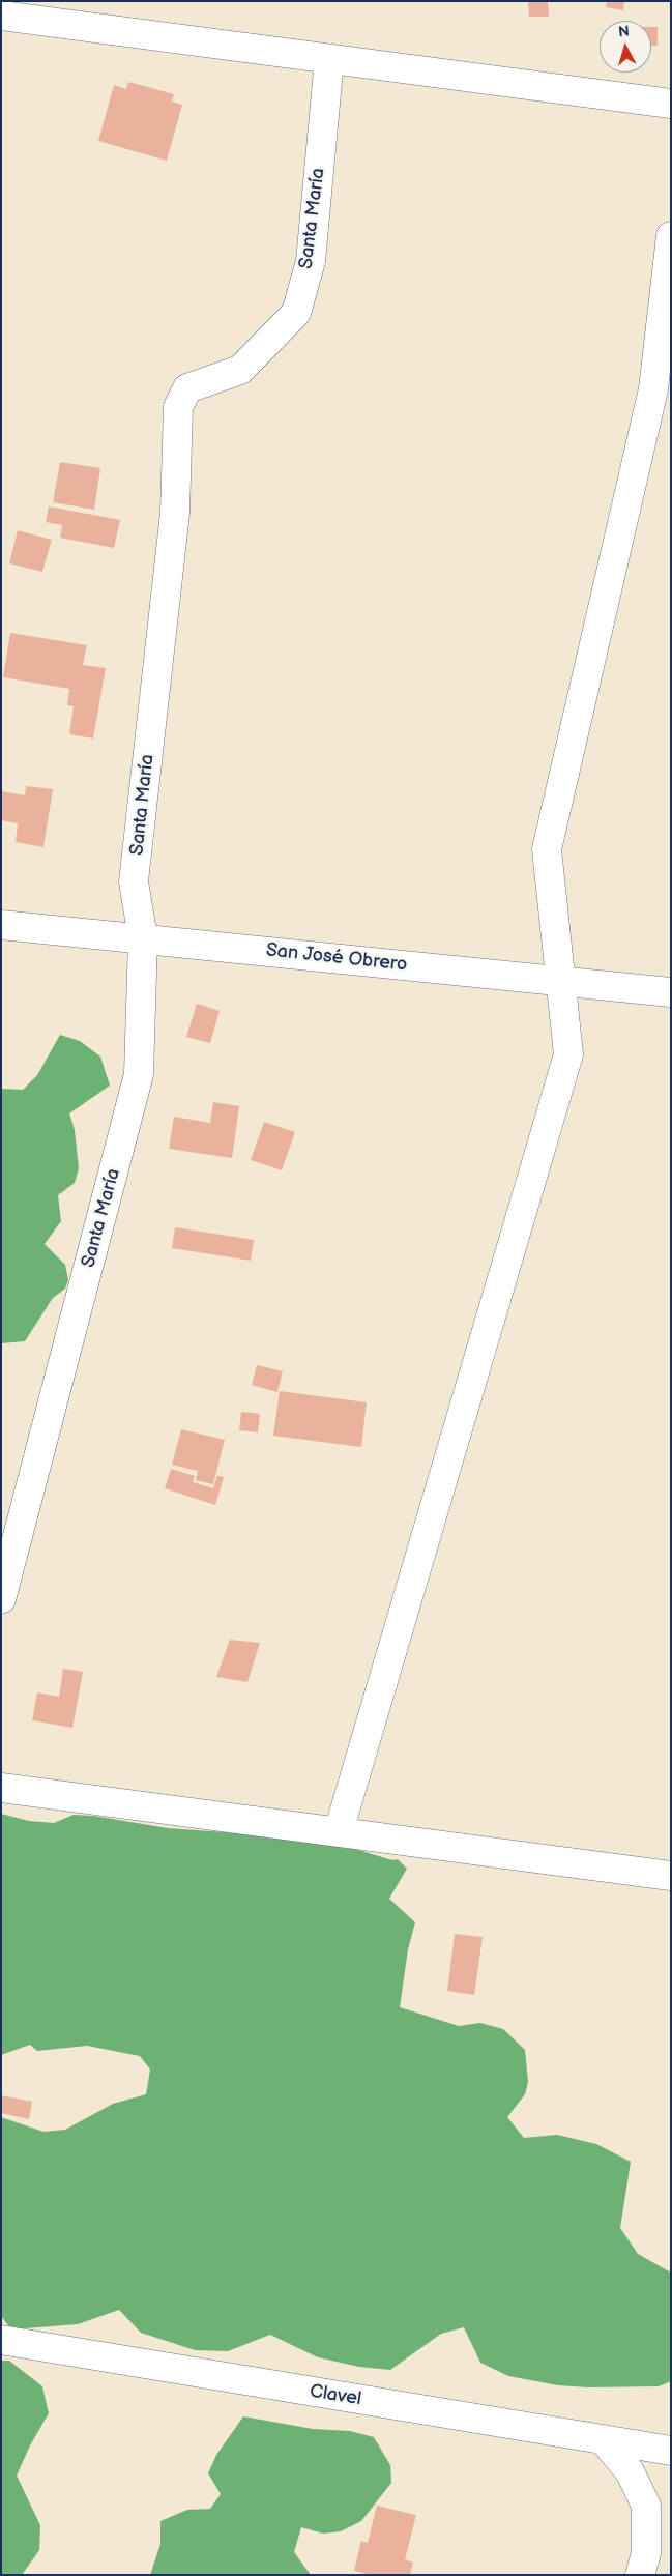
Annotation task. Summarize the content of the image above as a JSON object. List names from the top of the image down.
{
  "streets": {
    "street": ["Santa María", "San José Obrero", "Clavel"]
  },
  "crossings": [
    ["Santa María", "San José Obrero"]
  ],
  "north": "top"
}
